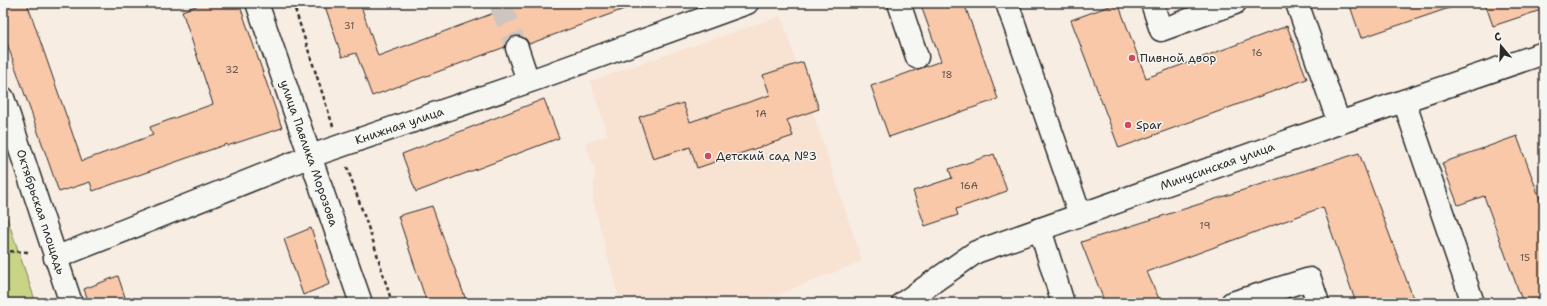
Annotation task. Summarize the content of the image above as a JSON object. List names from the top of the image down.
{
  "streets": {
    "street": [
      "Книжная улица",
      "улица Павлика Морозова",
      "Минусинская улица",
      "Октябрьская площадь"
    ]
  },
  "crossings": [
    ["Книжная улица", "улица Павлика Морозова"],
    ["Книжная улица", "Октябрьская площадь"]
  ],
  "places": ["Пивной двор", "Spar", "Детский сад №3"],
  "house_numbers": [
    "31",
    "16",
    "32",
    "18",
    "1А",
    "16А",
    "19",
    "15"
  ],
  "north": "top"
}
